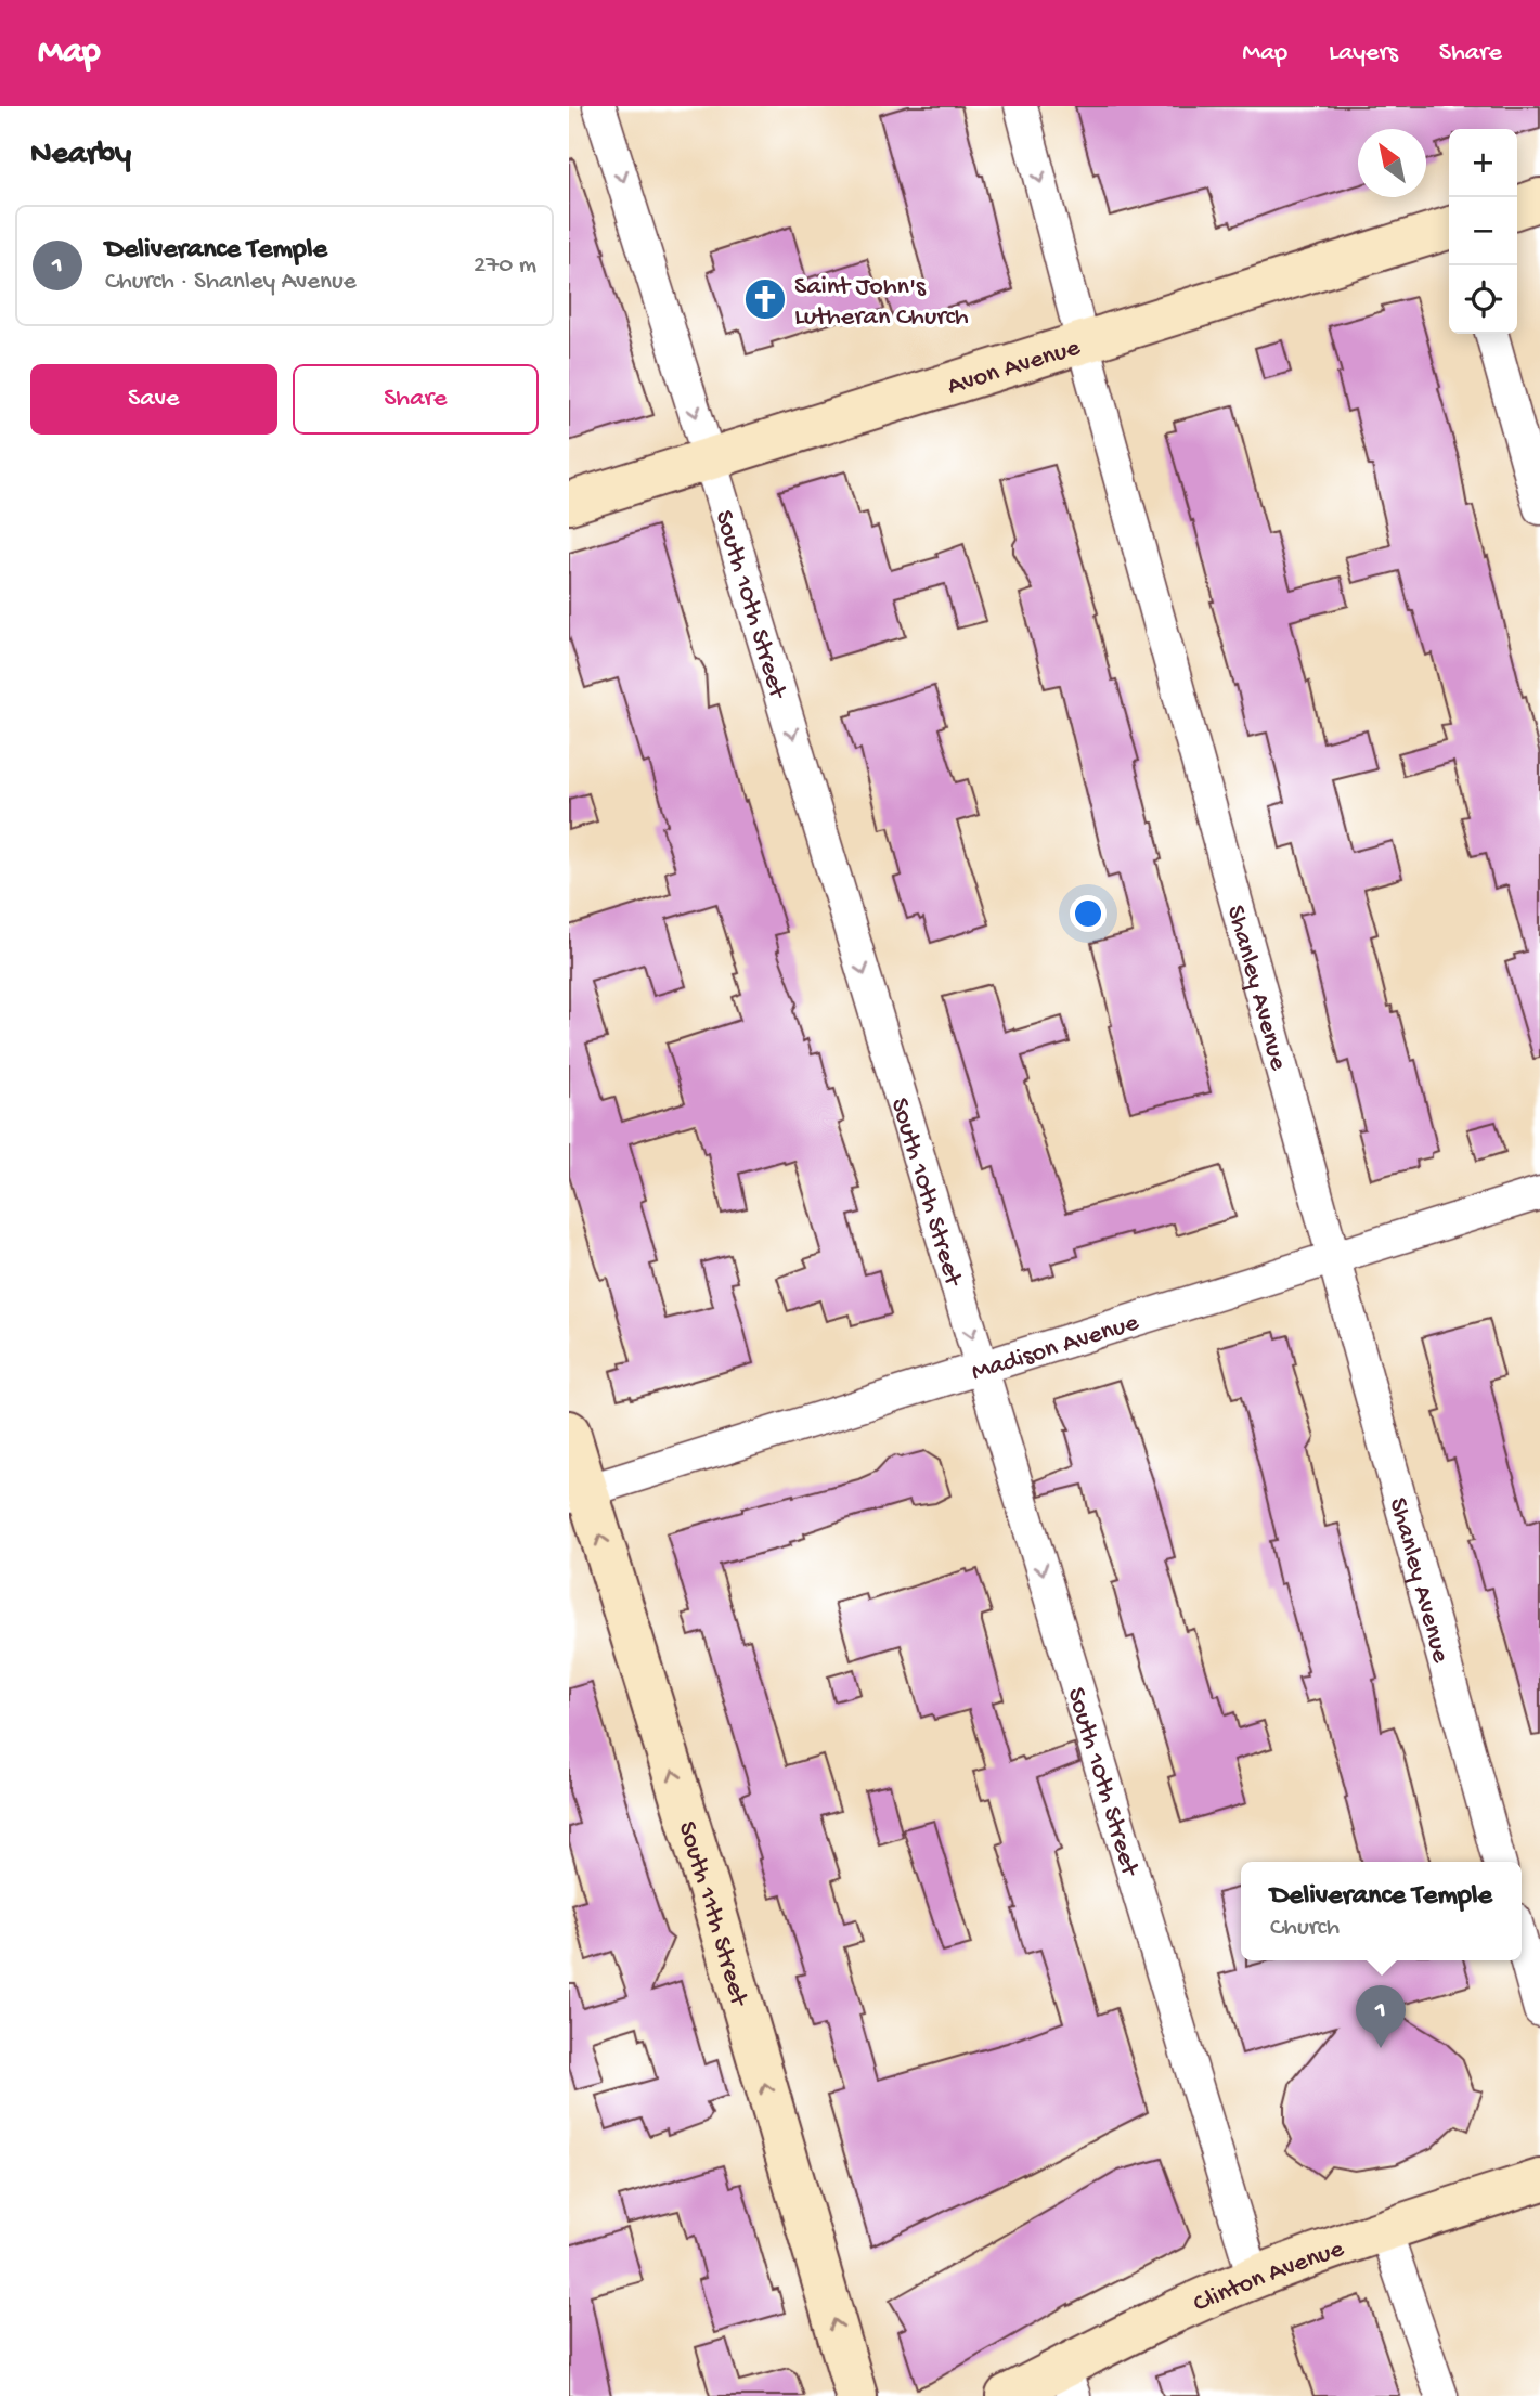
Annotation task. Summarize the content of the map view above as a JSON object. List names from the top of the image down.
{
  "streets": {
    "street": [
      "Avon Avenue",
      "South 10th Street",
      "Shanley Avenue",
      "Madison Avenue",
      "South 11th Street",
      "Clinton Avenue"
    ]
  },
  "crossings": [
    ["Avon Avenue", "South 10th Street"],
    ["Avon Avenue", "Shanley Avenue"],
    ["South 10th Street", "Madison Avenue"],
    ["South 10th Street", "Clinton Avenue"],
    ["Shanley Avenue", "Madison Avenue"],
    ["Madison Avenue", "South 11th Street"]
  ],
  "one_way": ["South 10th Street", "South 11th Street"],
  "places": {
    "church": ["Saint John's Lutheran Church"]
  },
  "north": "top left",
  "page": {
    "header": "Map",
    "nav": ["Map", "Layers", "Share"],
    "heading": "Nearby",
    "map_buttons": ["+", "−"],
    "list": [
      {
        "mark": "1",
        "name": "Deliverance Temple",
        "note": "Church · Shanley Avenue",
        "value": "270 m"
      }
    ],
    "buttons": ["Save", "Share"],
    "popup": ["Deliverance Temple", "Church"],
    "pins": "1"
  }
}
